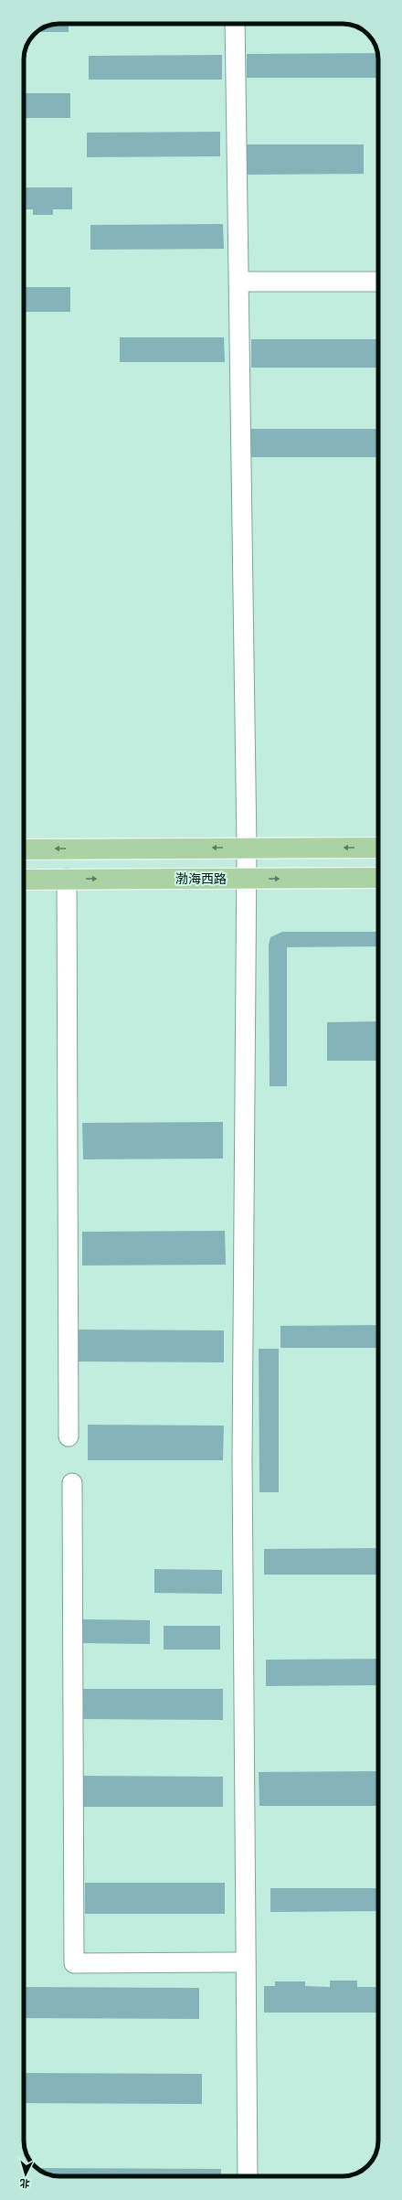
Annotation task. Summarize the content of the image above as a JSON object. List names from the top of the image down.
{
  "streets": {
    "main road": ["渤海西路"]
  },
  "north": "bottom"
}
